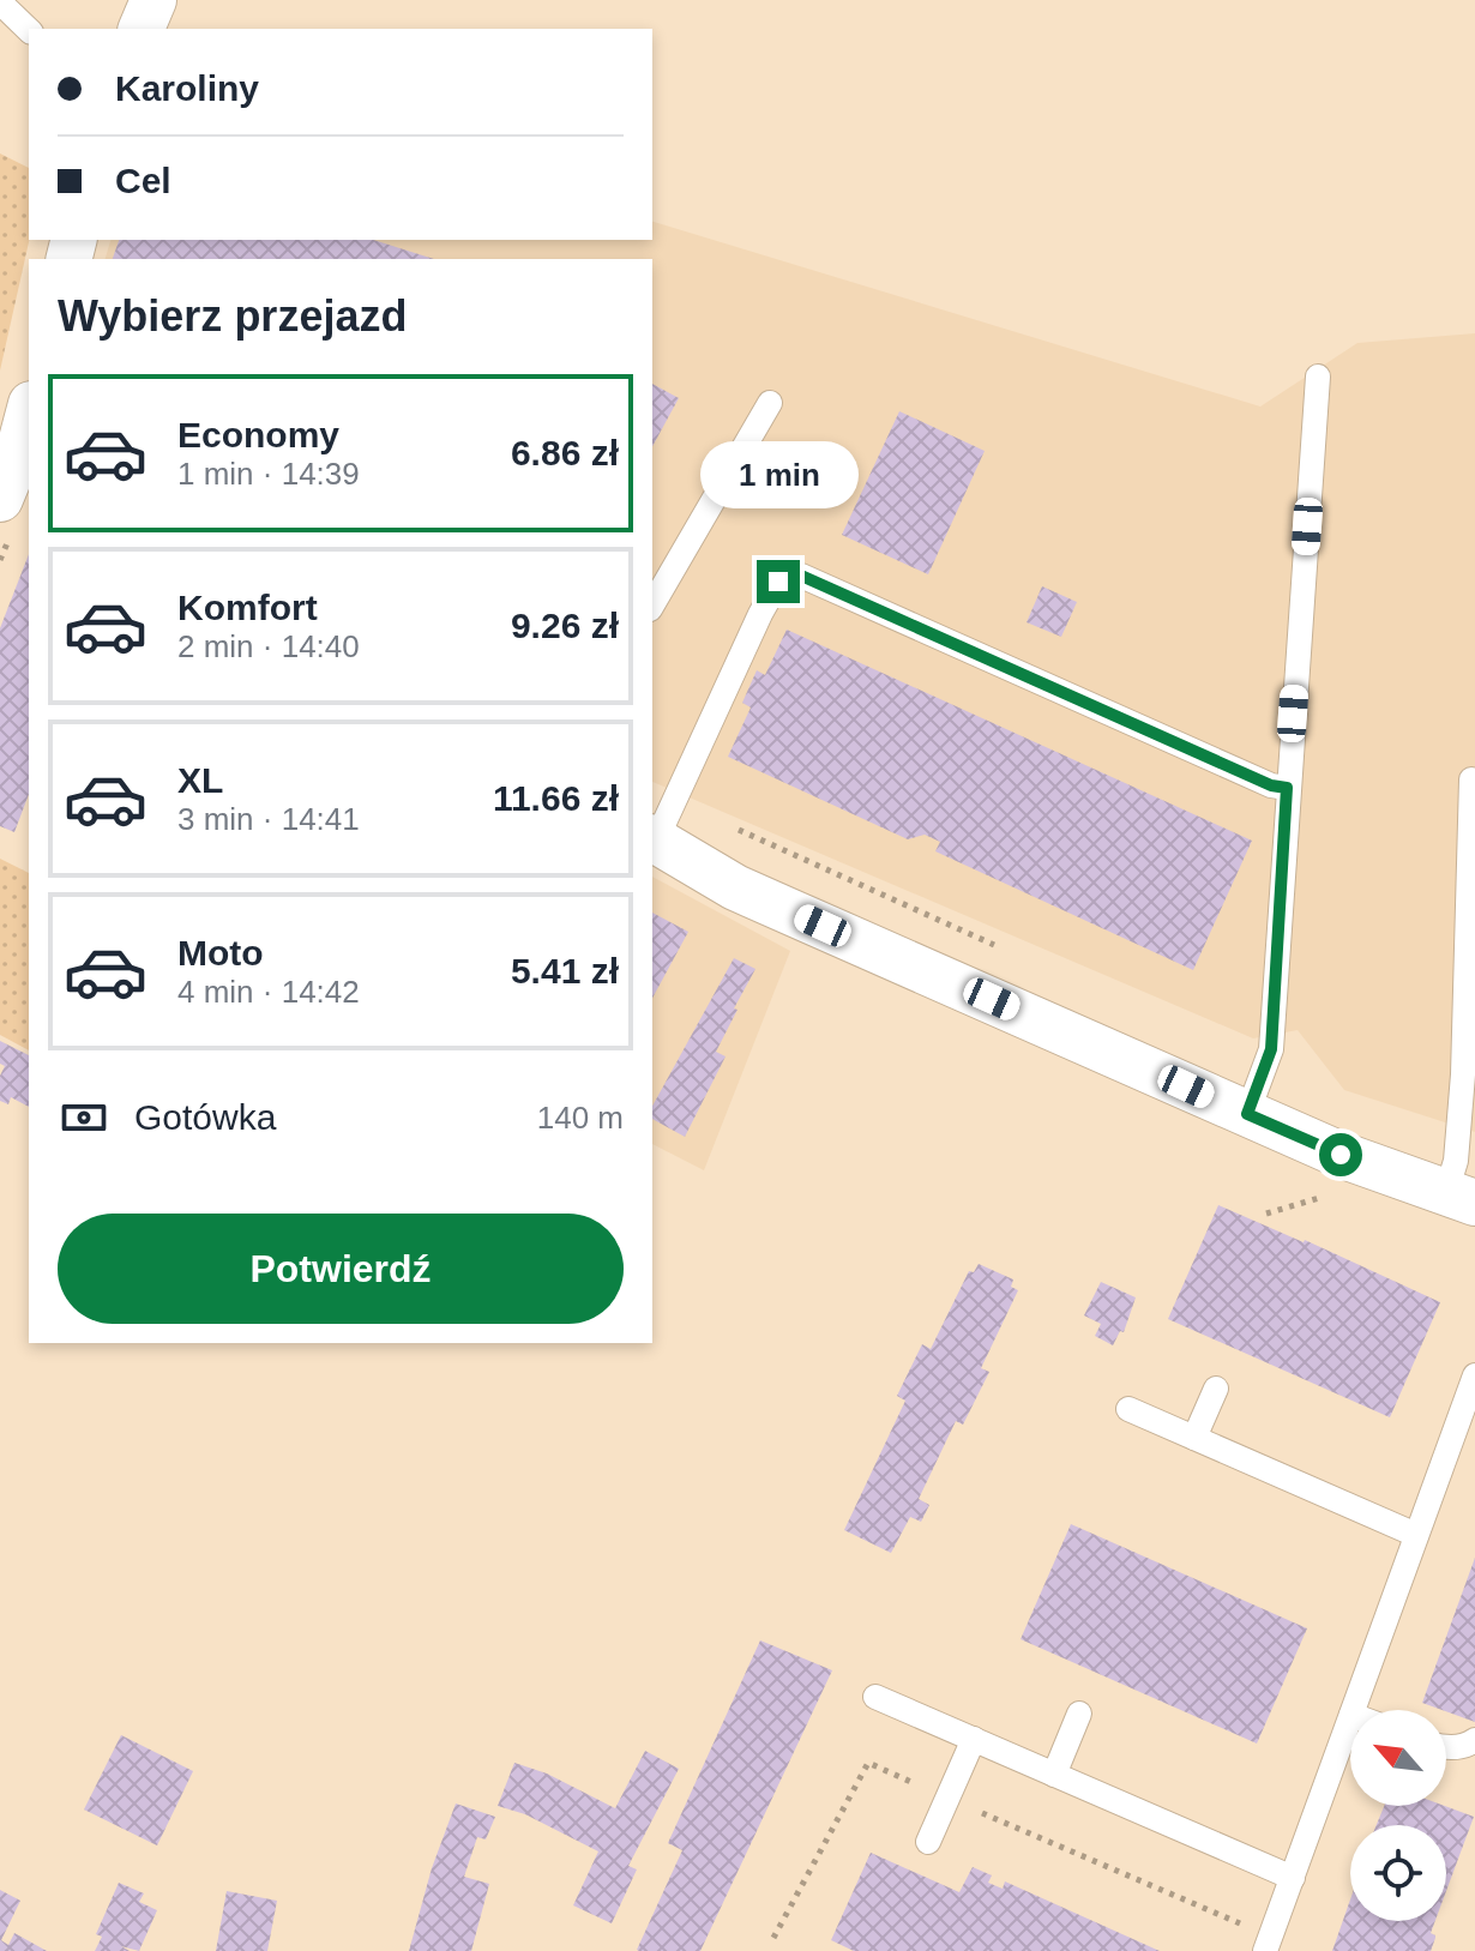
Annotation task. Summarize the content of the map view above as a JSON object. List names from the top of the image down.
{
  "north": "top left",
  "page": {
    "banner": ["Karoliny", "Cel"],
    "heading": "Wybierz przejazd",
    "list": [
      {
        "name": "Economy",
        "note": "1 min · 14:39",
        "value": "6.86 zł"
      },
      {
        "name": "Komfort",
        "note": "2 min · 14:40",
        "value": "9.26 zł"
      },
      {
        "name": "XL",
        "note": "3 min · 14:41",
        "value": "11.66 zł"
      },
      {
        "name": "Moto",
        "note": "4 min · 14:42",
        "value": "5.41 zł"
      }
    ],
    "bubble": "1 min",
    "pay": ["Gotówka", "140 m"],
    "buttons": "Potwierdź"
  }
}
